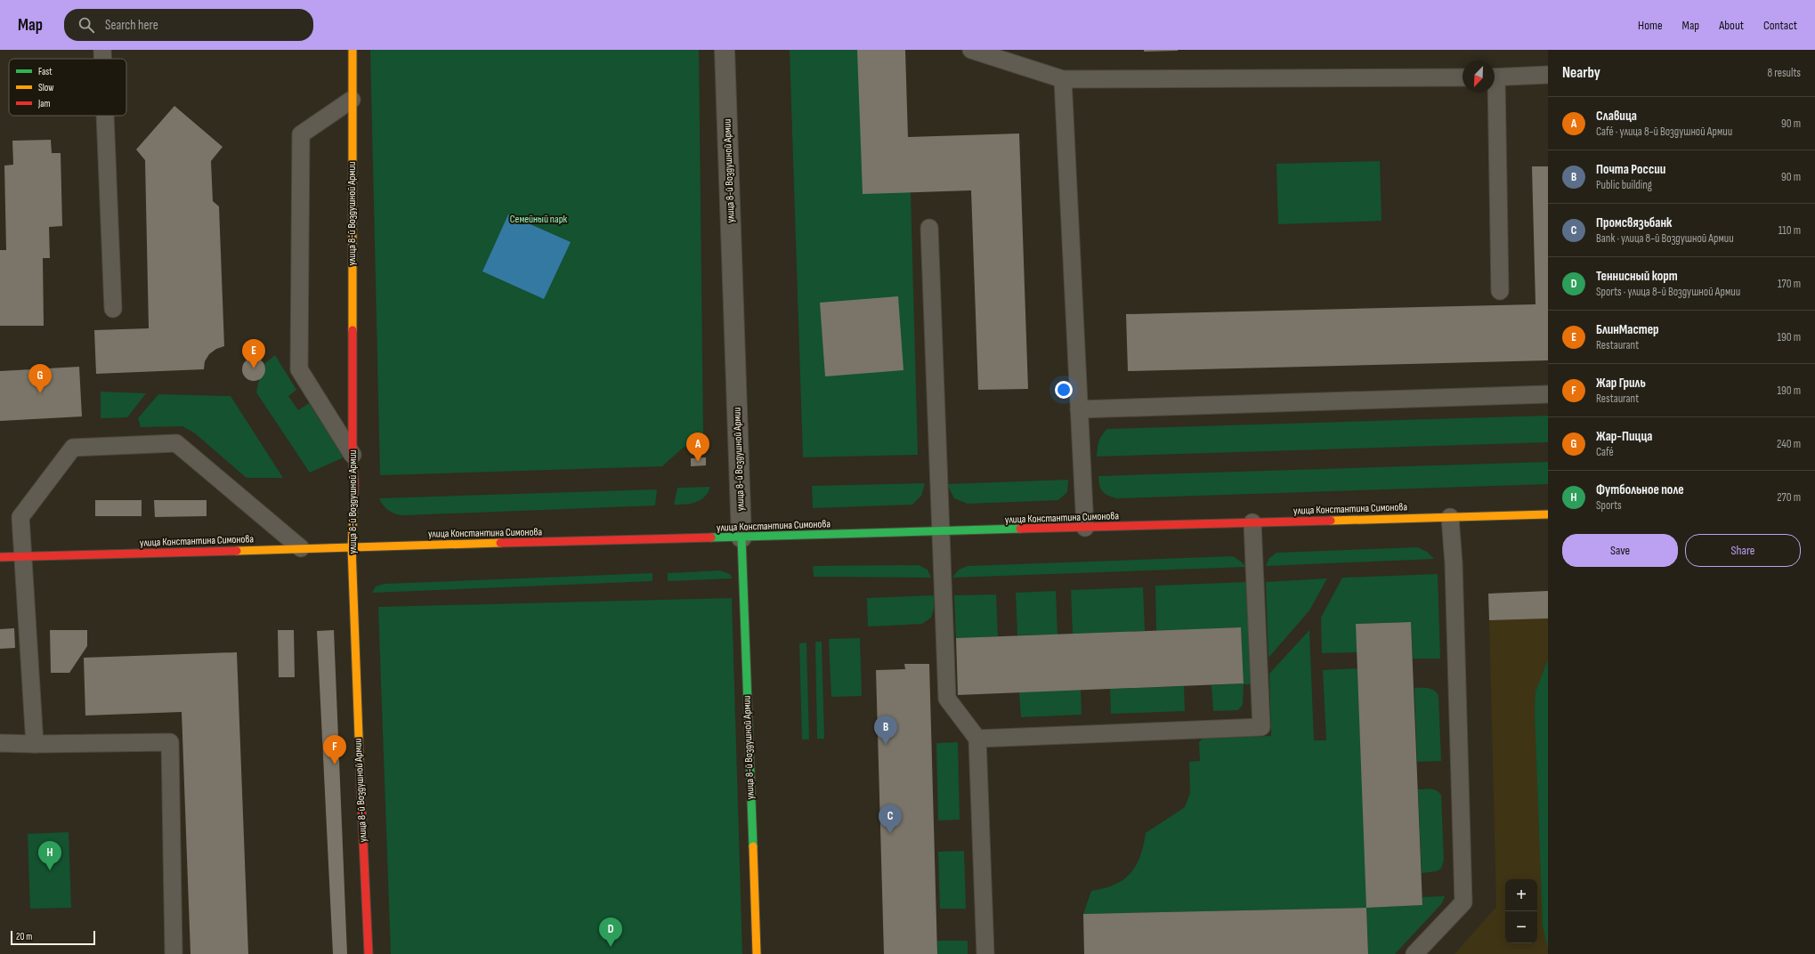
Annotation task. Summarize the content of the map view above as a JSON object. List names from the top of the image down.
{
  "streets": {
    "main road": ["улица 8-й Воздушной Армии", "улица Константина Симонова"]
  },
  "crossings": [
    ["улица 8-й Воздушной Армии", "улица Константина Симонова"]
  ],
  "parks": ["Семейный парк"],
  "legend": ["Fast", "Slow", "Jam"],
  "scale_bar": "20 m",
  "north": "bottom left",
  "page": {
    "header": "Map",
    "search": "Search here",
    "nav": [
      "Home",
      "Map",
      "About",
      "Contact"
    ],
    "heading": ["Nearby", "8 results"],
    "list": [
      {
        "mark": "A",
        "name": "Славица",
        "note": "Café · улица 8-й Воздушной Армии",
        "value": "90 m"
      },
      {
        "mark": "B",
        "name": "Почта России",
        "note": "Public building",
        "value": "90 m"
      },
      {
        "mark": "C",
        "name": "Промсвязьбанк",
        "note": "Bank · улица 8-й Воздушной Армии",
        "value": "110 m"
      },
      {
        "mark": "D",
        "name": "Теннисный корт",
        "note": "Sports · улица 8-й Воздушной Армии",
        "value": "170 m"
      },
      {
        "mark": "E",
        "name": "БлинМастер",
        "note": "Restaurant",
        "value": "190 m"
      },
      {
        "mark": "F",
        "name": "Жар Гриль",
        "note": "Restaurant",
        "value": "190 m"
      },
      {
        "mark": "G",
        "name": "Жар-Пицца",
        "note": "Café",
        "value": "240 m"
      },
      {
        "mark": "H",
        "name": "Футбольное поле",
        "note": "Sports",
        "value": "270 m"
      }
    ],
    "pins": [
      "E",
      "G",
      "A",
      "B",
      "F",
      "C",
      "H",
      "D"
    ],
    "buttons": ["Save", "Share"],
    "map_buttons": ["+", "−"],
    "scale": "20 m"
  }
}
